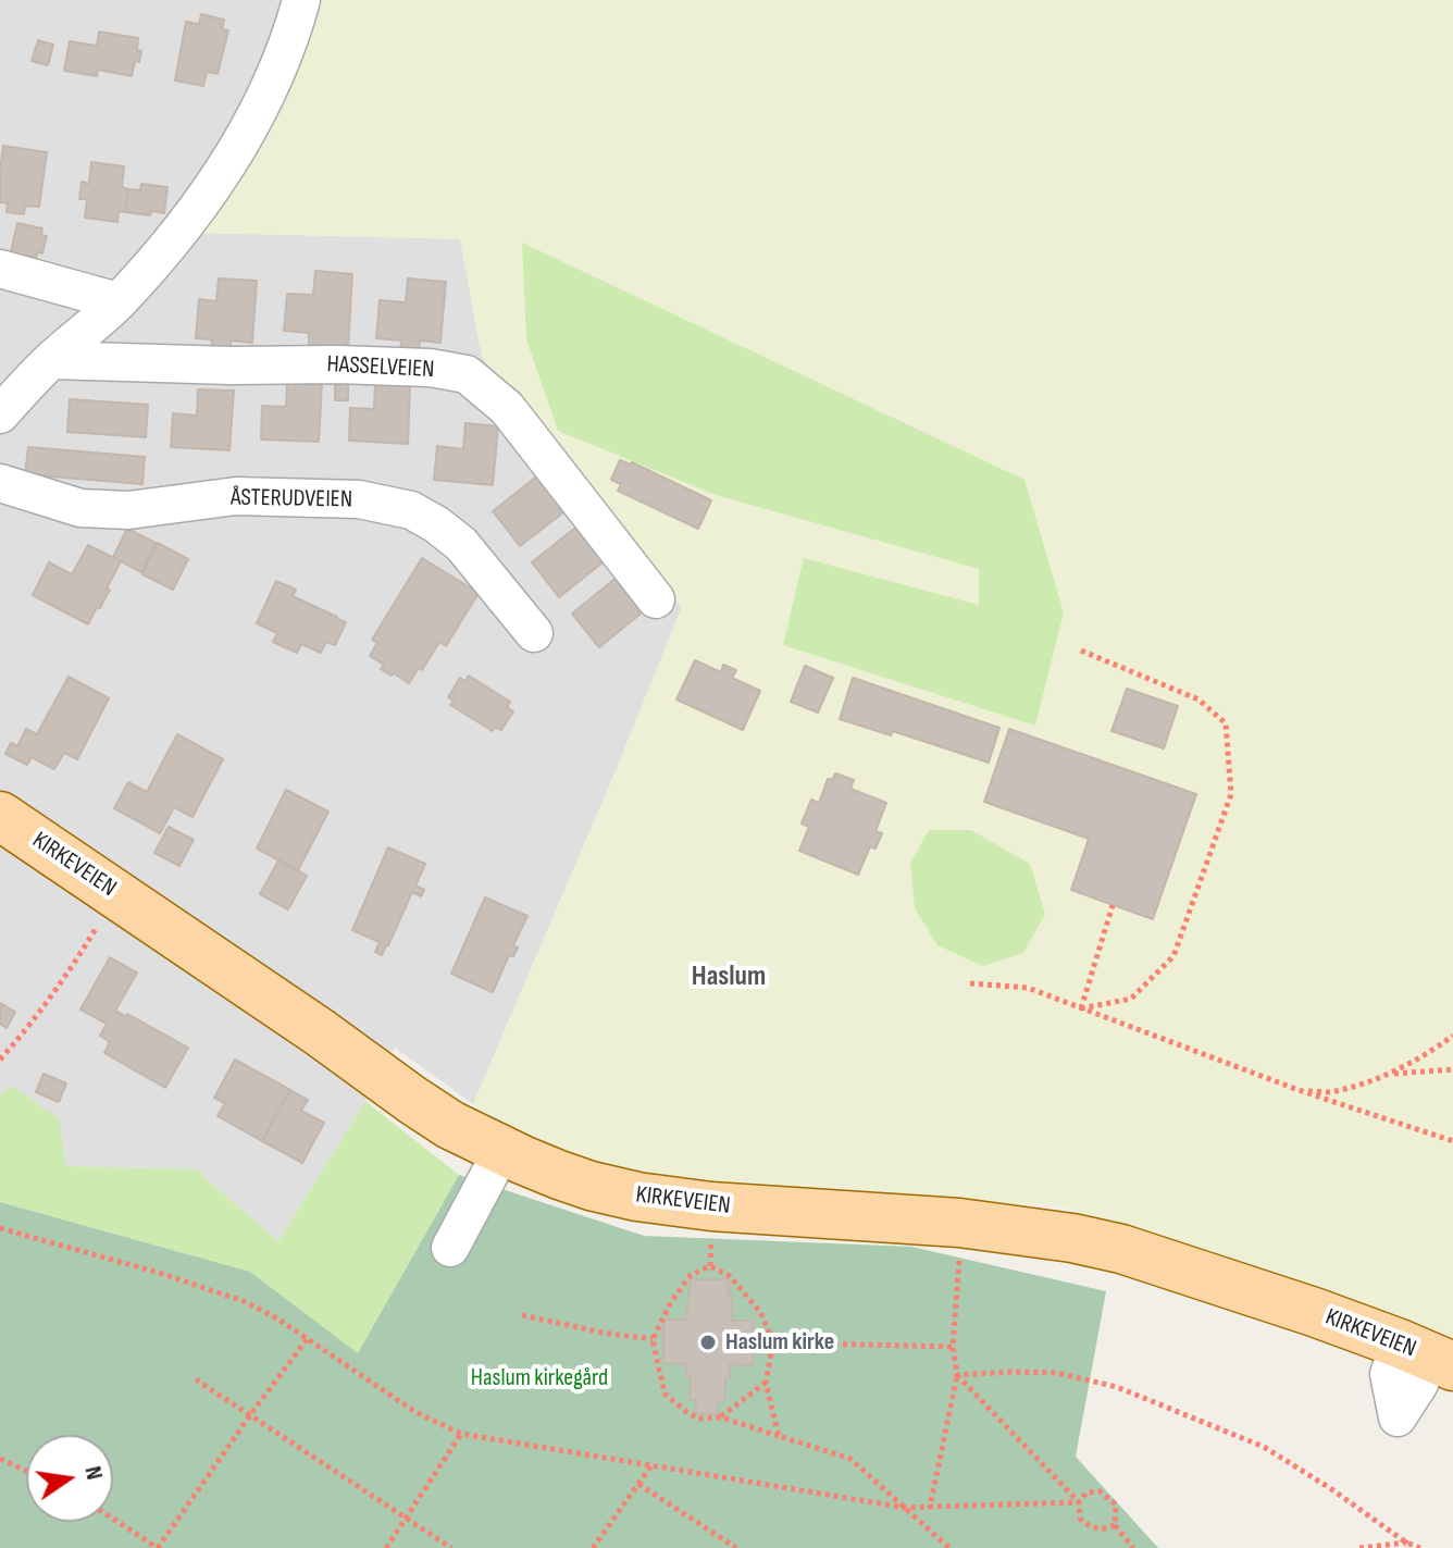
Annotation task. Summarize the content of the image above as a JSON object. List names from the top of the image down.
{
  "streets": {
    "main road": ["KIRKEVEIEN"],
    "street": ["HASSELVEIEN", "ÅSTERUDVEIEN"]
  },
  "districts": ["Haslum"],
  "parks": ["Haslum kirkegård"],
  "places": ["Haslum kirke"],
  "north": "right"
}
